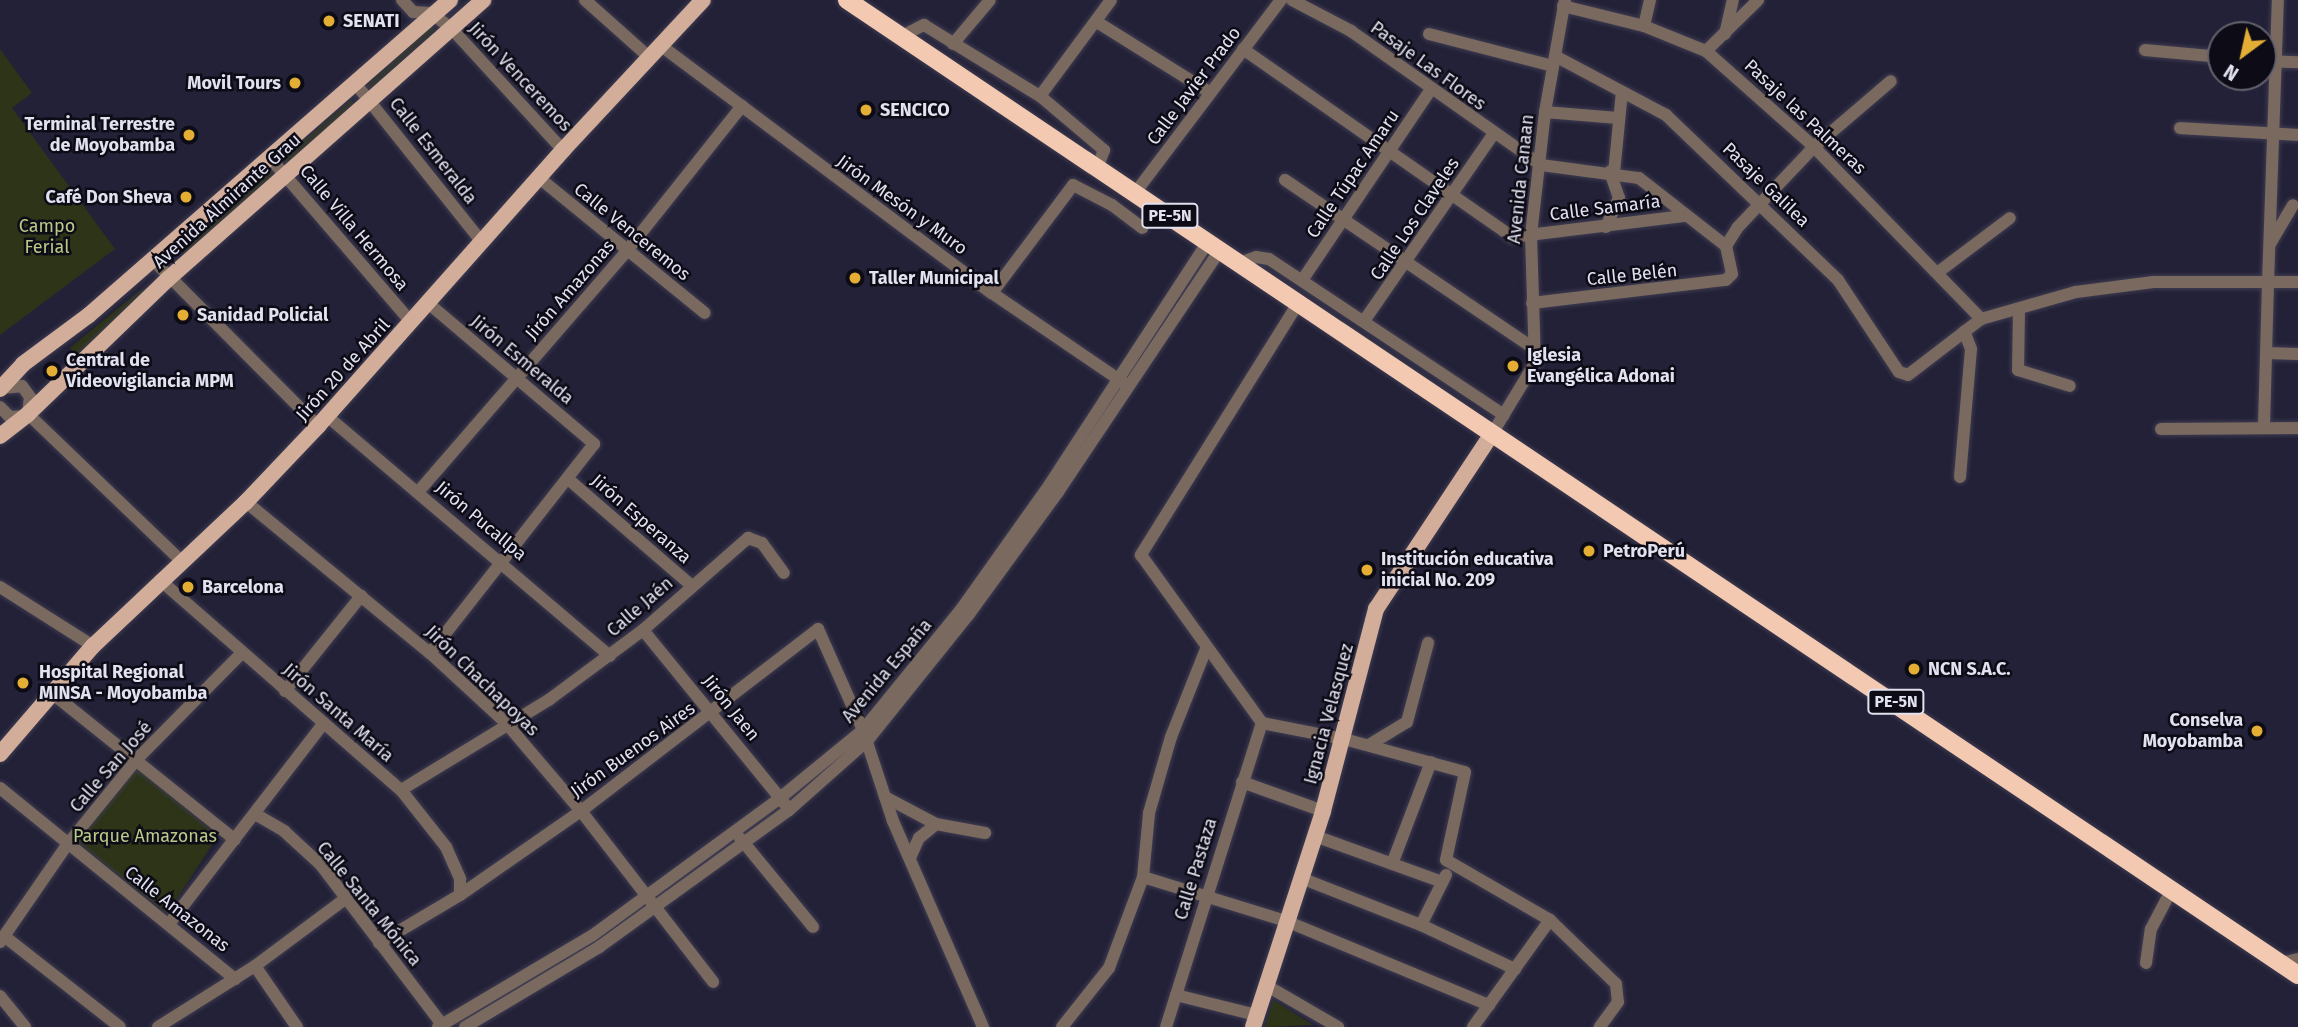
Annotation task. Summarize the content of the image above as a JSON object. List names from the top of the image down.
{
  "streets": {
    "highway": ["PE-5N"],
    "main road": ["Avenida Almirante Grau", "Jirón 20 de Abril", "Ignacia Velasquez"],
    "street": [
      "Pasaje Las Flores",
      "Jirón Venceremos",
      "Calle Javier Prado",
      "Pasaje las Palmeras",
      "Calle Esmeralda",
      "Calle Túpac Amaru",
      "Avenida Canaan",
      "Pasaje Galilea",
      "Jirón Mesón y Muro",
      "Calle Samaría",
      "Calle Los Claveles",
      "Calle Villa Hermosa",
      "Calle Venceremos",
      "Calle Belén",
      "Jirón Amazonas",
      "Jirón Esmeralda",
      "Jirón Esperanza",
      "Jirón Pucallpa",
      "Calle Jaén",
      "Avenida España",
      "Jirón Chachapoyas",
      "Jirón Jaen",
      "Jirón Santa María",
      "Jirón Buenos Aires",
      "Calle San José",
      "Calle Pastaza",
      "Calle Santa Mónica",
      "Calle Amazonas"
    ]
  },
  "crossings": [
    ["Pasaje Las Flores", "Calle Túpac Amaru"],
    ["Pasaje Las Flores", "Avenida Canaan"],
    ["Pasaje Las Flores", "Calle Los Claveles"],
    ["Jirón Venceremos", "Avenida Almirante Grau"],
    ["Jirón Venceremos", "Jirón 20 de Abril"],
    ["Calle Javier Prado", "Calle Samaría"],
    ["Calle Javier Prado", "PE-5N"],
    ["Pasaje las Palmeras", "Avenida Canaan"],
    ["Calle Esmeralda", "Avenida Almirante Grau"],
    ["Calle Esmeralda", "Jirón 20 de Abril"],
    ["Calle Túpac Amaru", "Calle Samaría"],
    ["Avenida Canaan", "Pasaje Galilea"],
    ["Avenida Canaan", "Calle Samaría"],
    ["Avenida Canaan", "PE-5N"],
    ["Avenida Canaan", "Calle Belén"],
    ["Avenida Canaan", "Ignacia Velasquez"],
    ["Avenida Almirante Grau", "Calle Villa Hermosa"],
    ["Avenida Almirante Grau", "Jirón Pucallpa"],
    ["Jirón Mesón y Muro", "Jirón Amazonas"],
    ["Jirón Mesón y Muro", "Jirón 20 de Abril"],
    ["Jirón Mesón y Muro", "Avenida España"],
    ["Calle Samaría", "Calle Los Claveles"],
    ["PE-5N", "Avenida España"],
    ["PE-5N", "Ignacia Velasquez"],
    ["Calle Villa Hermosa", "Jirón 20 de Abril"],
    ["Calle Venceremos", "Jirón Amazonas"],
    ["Calle Venceremos", "Jirón 20 de Abril"],
    ["Jirón Amazonas", "Jirón Esmeralda"],
    ["Jirón Amazonas", "Jirón Pucallpa"],
    ["Jirón Esmeralda", "Jirón 20 de Abril"],
    ["Jirón Esmeralda", "Jirón Esperanza"],
    ["Jirón 20 de Abril", "Jirón Pucallpa"],
    ["Jirón 20 de Abril", "Jirón Chachapoyas"],
    ["Jirón 20 de Abril", "Jirón Santa María"],
    ["Jirón Esperanza", "Calle Jaén"],
    ["Jirón Pucallpa", "Calle Jaén"],
    ["Calle Jaén", "Jirón Chachapoyas"],
    ["Calle Jaén", "Jirón Jaen"],
    ["Calle Jaén", "Jirón Santa María"],
    ["Avenida España", "Jirón Chachapoyas"],
    ["Avenida España", "Jirón Jaen"],
    ["Avenida España", "Jirón Buenos Aires"],
    ["Avenida España", "Calle Santa Mónica"],
    ["Jirón Chachapoyas", "Jirón Buenos Aires"],
    ["Jirón Jaen", "Jirón Buenos Aires"],
    ["Jirón Santa María", "Jirón Buenos Aires"],
    ["Jirón Santa María", "Calle San José"],
    ["Jirón Buenos Aires", "Calle Santa Mónica"],
    ["Calle San José", "Calle Amazonas"]
  ],
  "parks": ["Campo Ferial", "Parque Amazonas"],
  "places": [
    "SENATI",
    "Movil Tours",
    "SENCICO",
    "Terminal Terrestre de Moyobamba",
    "Café Don Sheva",
    "Taller Municipal",
    "Sanidad Policial",
    "Iglesia Evangélica Adonai",
    "Central de Videovigilancia MPM",
    "PetroPerú",
    "Institución educativa inicial No. 209",
    "Barcelona",
    "NCN S.A.C.",
    "Hospital Regional MINSA - Moyobamba",
    "Conselva Moyobamba"
  ],
  "north": "bottom left"
}
